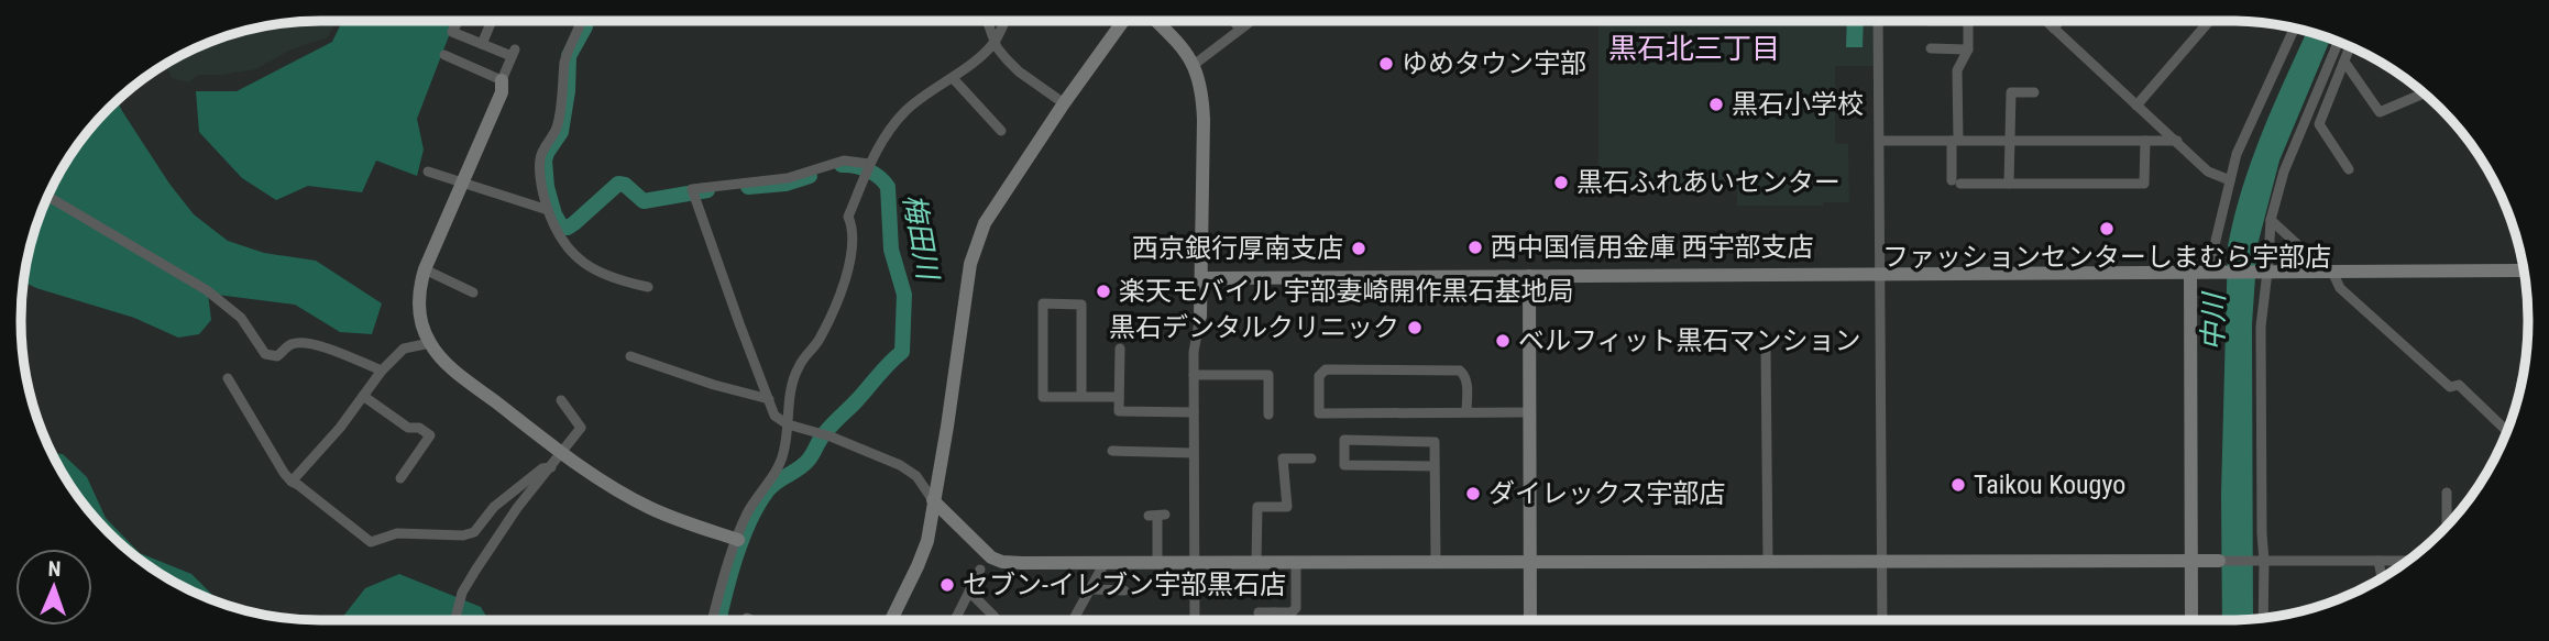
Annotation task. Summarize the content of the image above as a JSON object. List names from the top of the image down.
{
  "districts": ["黒石北三丁目"],
  "water": ["梅田川", "中川"],
  "places": [
    "ゆめタウン宇部",
    "黒石小学校",
    "黒石ふれあいセンター",
    "ファッションセンターしまむら宇部店",
    "西中国信用金庫 西宇部支店",
    "西京銀行厚南支店",
    "楽天モバイル 宇部妻崎開作黒石基地局",
    "黒石デンタルクリニック",
    "ベルフィット黒石マンション",
    "Taikou Kougyo",
    "ダイレックス宇部店",
    "セブン-イレブン宇部黒石店"
  ],
  "north": "top"
}
